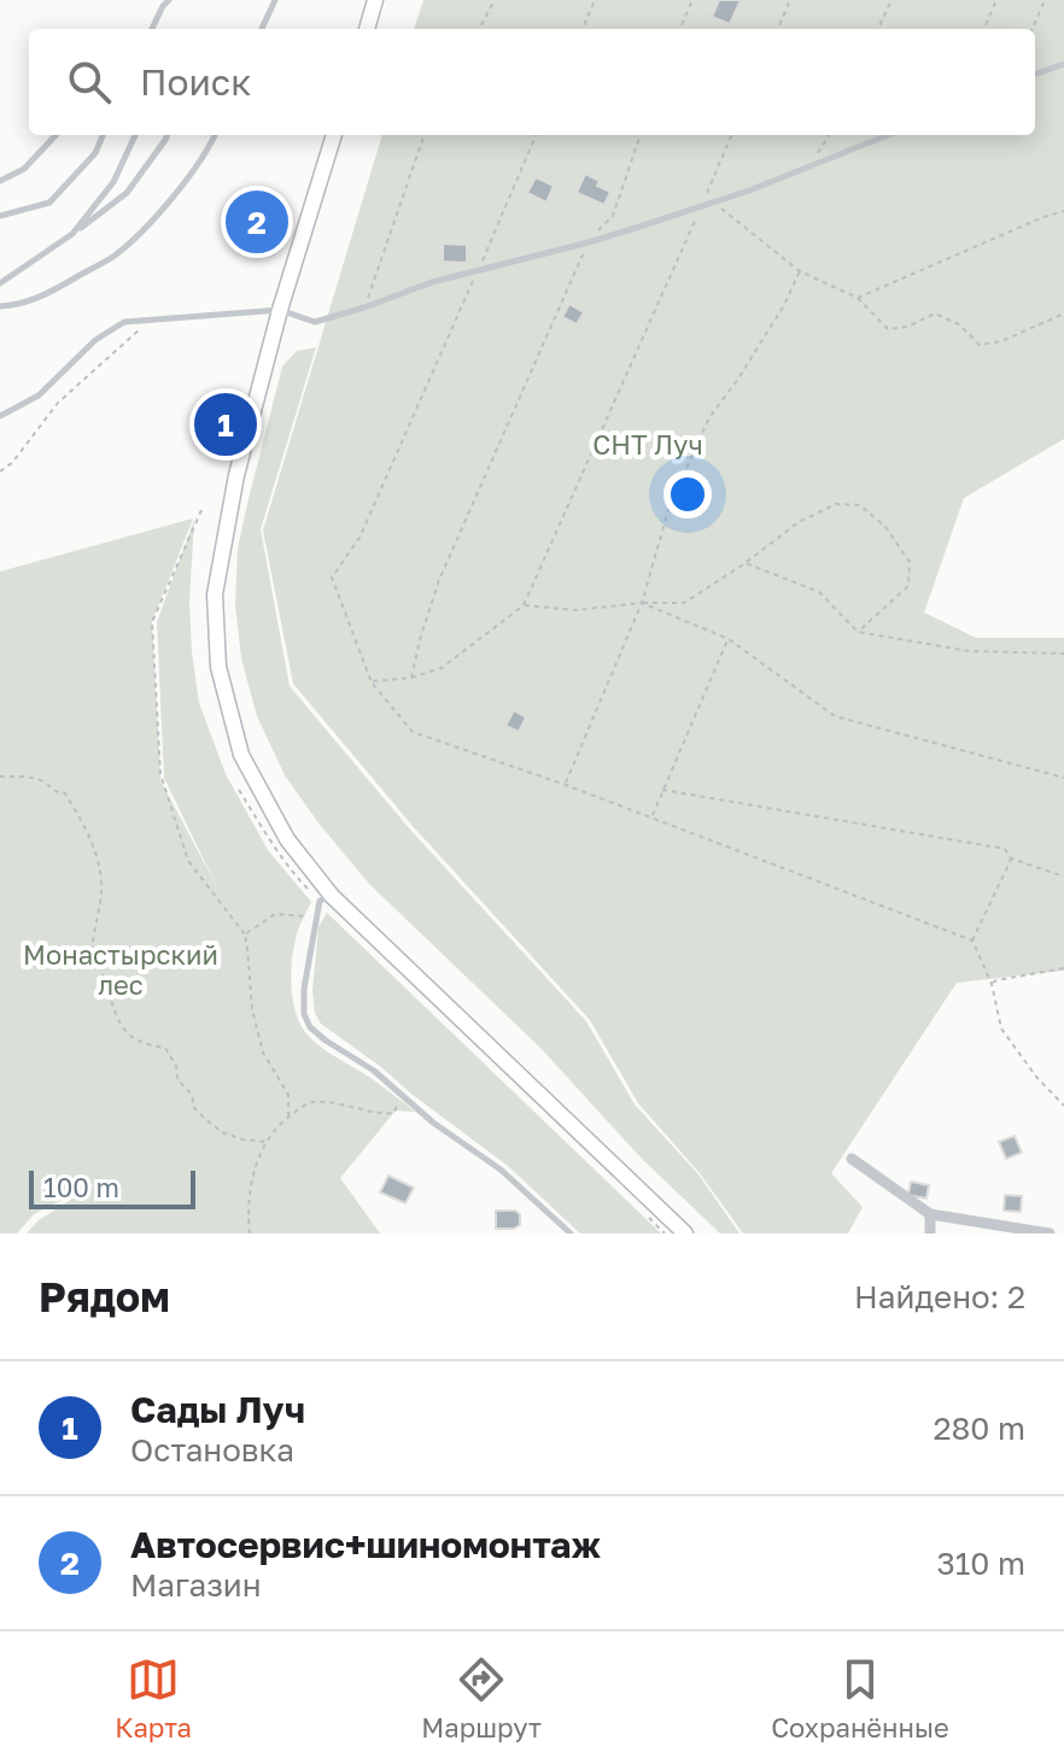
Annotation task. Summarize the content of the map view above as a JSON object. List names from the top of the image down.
{
  "parks": ["СНТ Луч", "Монастырский лес"],
  "scale_bar": "100 m",
  "page": {
    "search": "Поиск",
    "pins": ["2", "1"],
    "scale": "100 m",
    "heading": ["Рядом", "Найдено: 2"],
    "list": [
      {
        "mark": "1",
        "name": "Сады Луч",
        "note": "Остановка",
        "value": "280 m"
      },
      {
        "mark": "2",
        "name": "Автосервис+шиномонтаж",
        "note": "Магазин",
        "value": "310 m"
      }
    ],
    "nav": ["Карта", "Маршрут", "Сохранённые"]
  }
}
